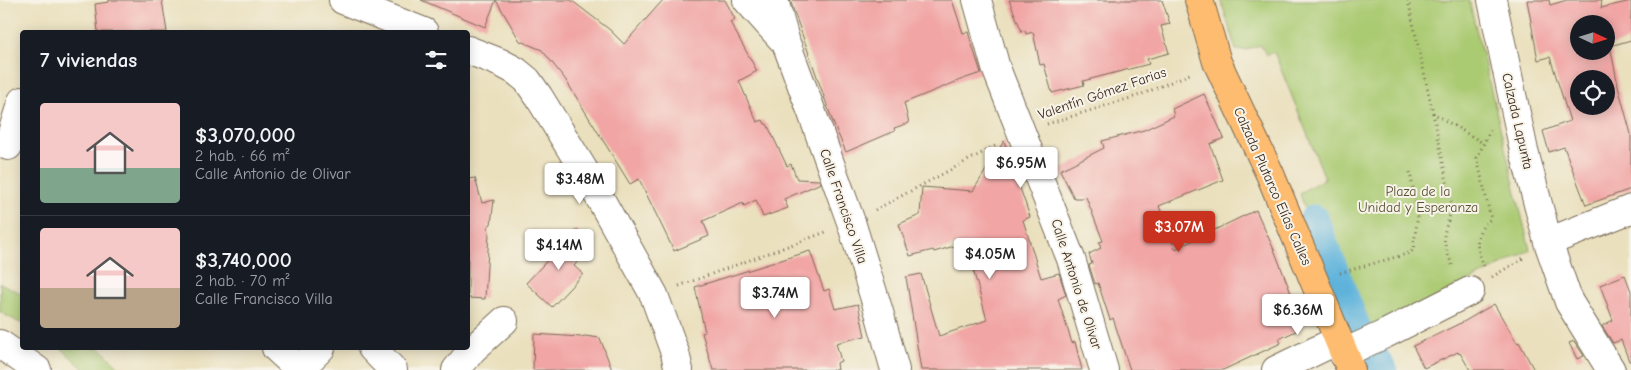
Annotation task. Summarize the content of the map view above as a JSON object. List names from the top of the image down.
{
  "streets": {
    "main road": ["Calzada Plutarco Elías Calles"],
    "street": ["Calzada Lapunta", "Calle Francisco Villa", "Calle Antonio de Olivar"],
    "path": ["Valentín Gómez Farias"]
  },
  "crossings": [
    ["Valentín Gómez Farias", "Calzada Plutarco Elías Calles"],
    ["Valentín Gómez Farias", "Calle Antonio de Olivar"]
  ],
  "parks": ["Plaza de la Unidad y Esperanza"],
  "north": "right",
  "page": {
    "heading": "7 viviendas",
    "list": [
      {
        "name": "$3,070,000",
        "note": "2 hab. · 66 m² · Calle Antonio de Olivar"
      },
      {
        "name": "$3,740,000",
        "note": "2 hab. · 70 m² · Calle Francisco Villa"
      }
    ],
    "price": [
      "$6.95M",
      "$3.48M",
      "$3.07M",
      "$4.14M",
      "$4.05M",
      "$3.74M",
      "$6.36M"
    ]
  }
}
